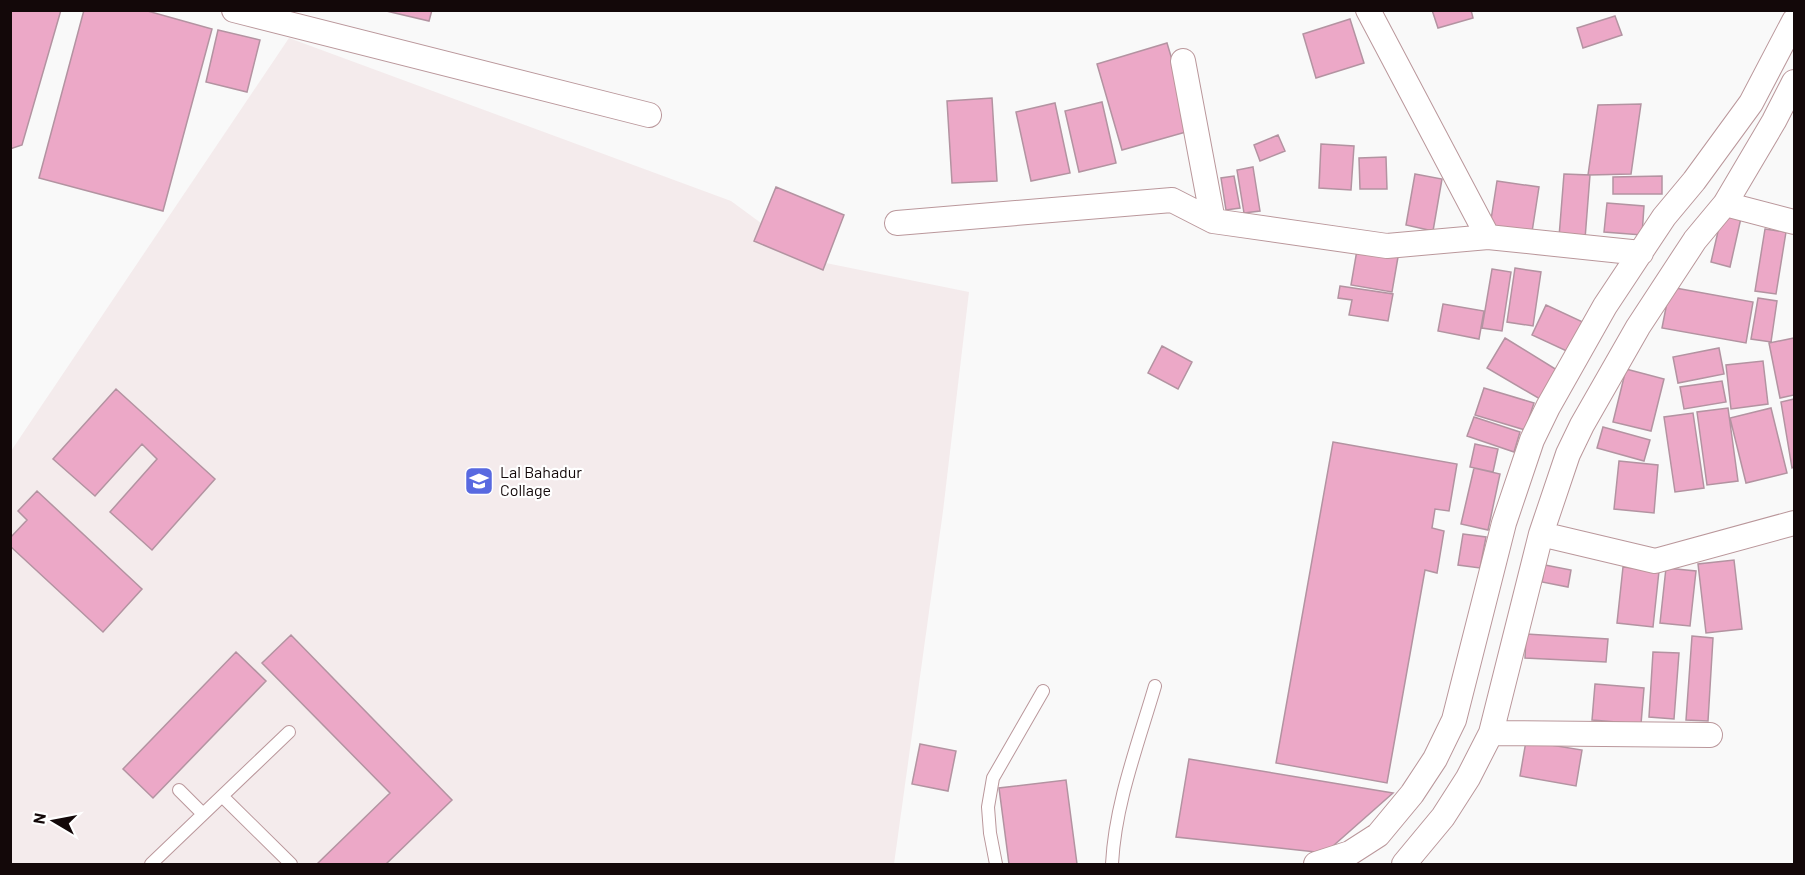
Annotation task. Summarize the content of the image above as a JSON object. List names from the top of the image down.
{
  "places": {
    "school or university": ["Lal Bahadur Collage"]
  },
  "north": "left"
}
